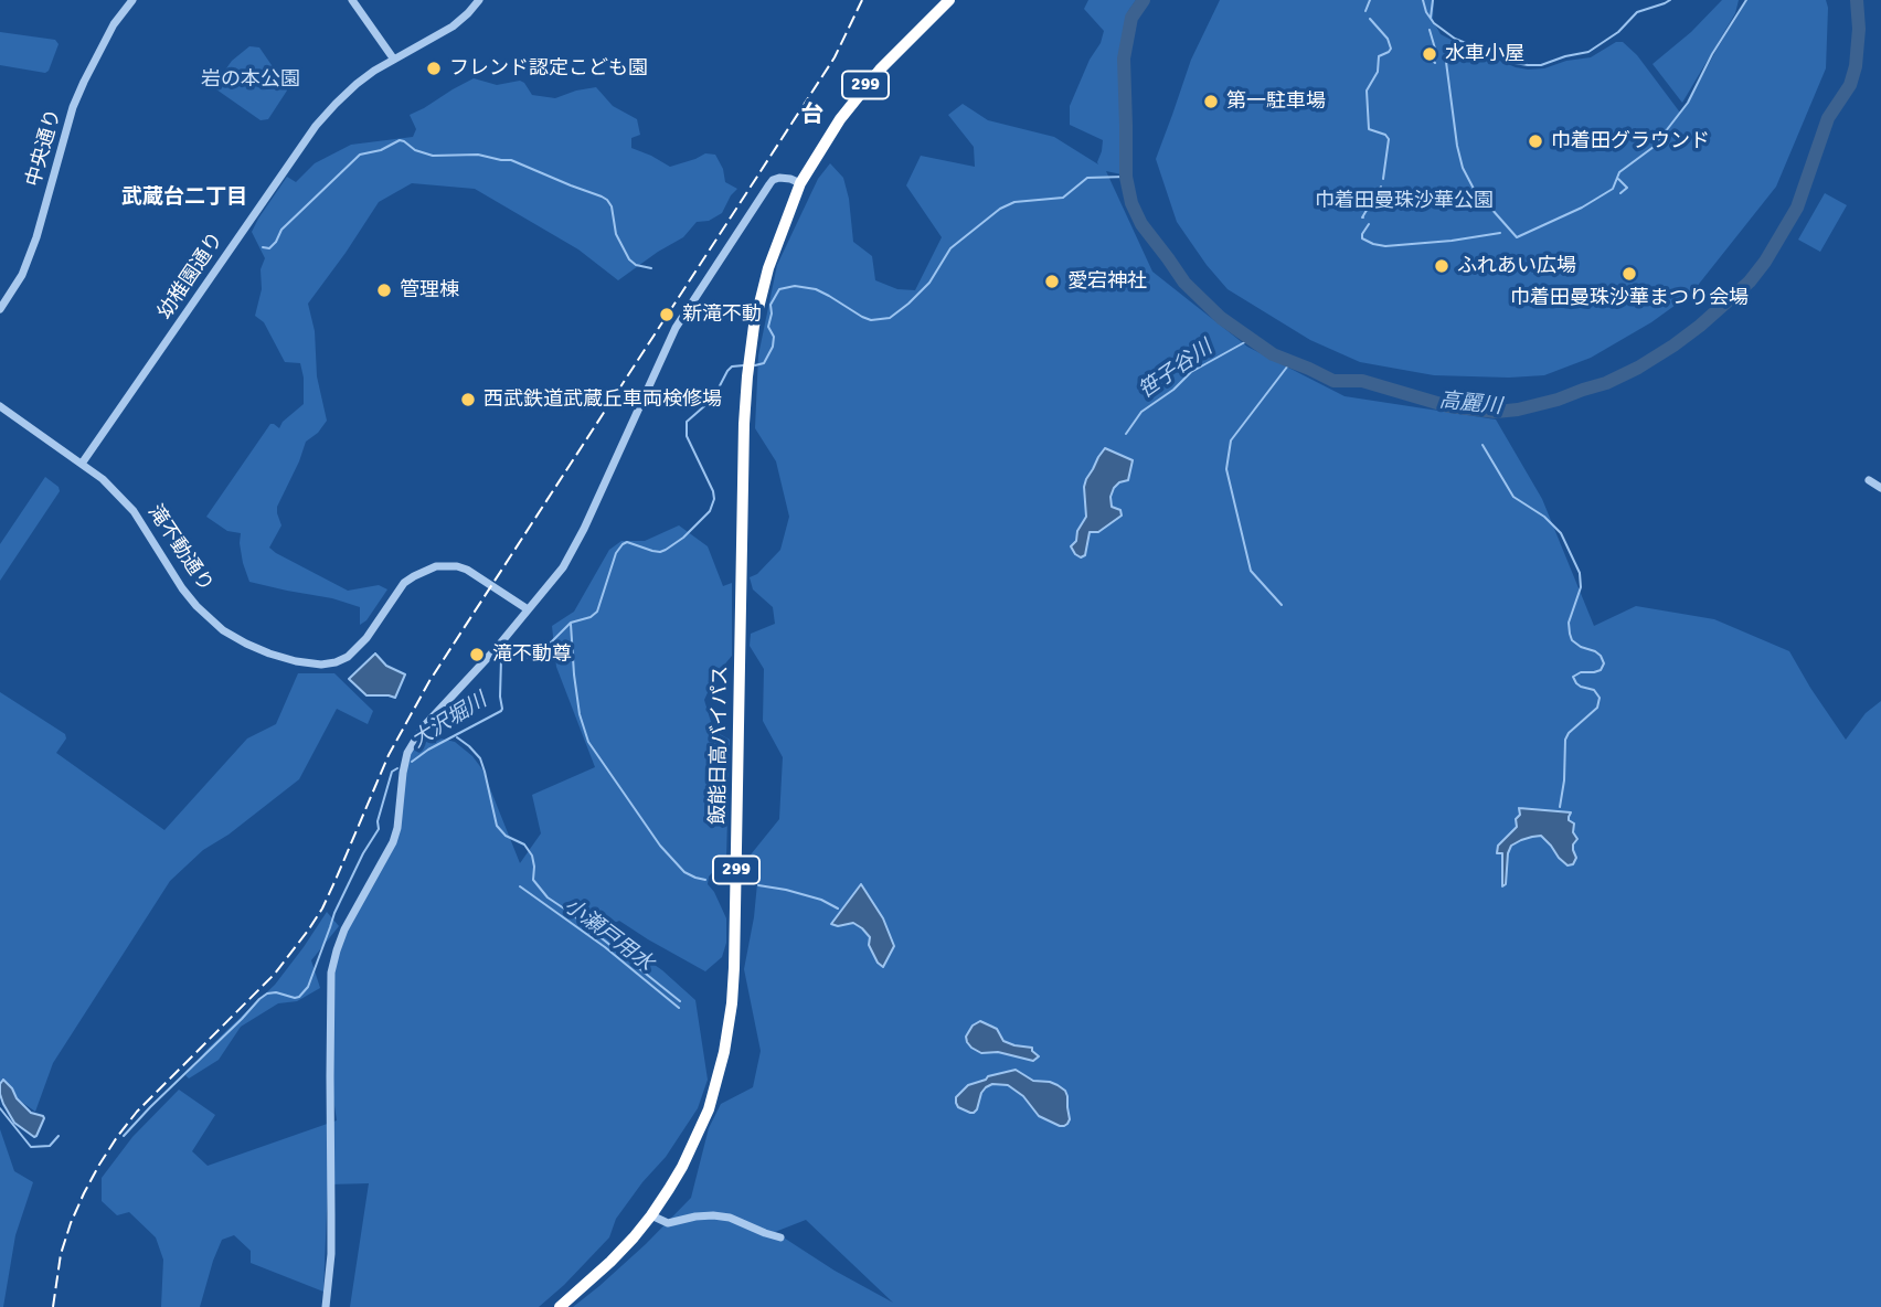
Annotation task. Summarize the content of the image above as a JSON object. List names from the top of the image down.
{
  "streets": {
    "highway": ["299", "飯能日高バイパス"],
    "street": ["中央通り", "幼稚園通り", "滝不動通り"]
  },
  "crossings": [
    ["299", "飯能日高バイパス"],
    ["幼稚園通り", "滝不動通り"]
  ],
  "districts": ["台", "武蔵台二丁目"],
  "water": [
    "笹子谷川",
    "高麗川",
    "大沢堀川",
    "小瀬戸用水"
  ],
  "parks": ["岩の本公園", "巾着田曼珠沙華公園"],
  "places": [
    "水車小屋",
    "フレンド認定こども園",
    "第一駐車場",
    "巾着田グラウンド",
    "ふれあい広場",
    "巾着田曼珠沙華まつり会場",
    "愛宕神社",
    "管理棟",
    "新滝不動",
    "西武鉄道武蔵丘車両検修場",
    "滝不動尊"
  ]
}
